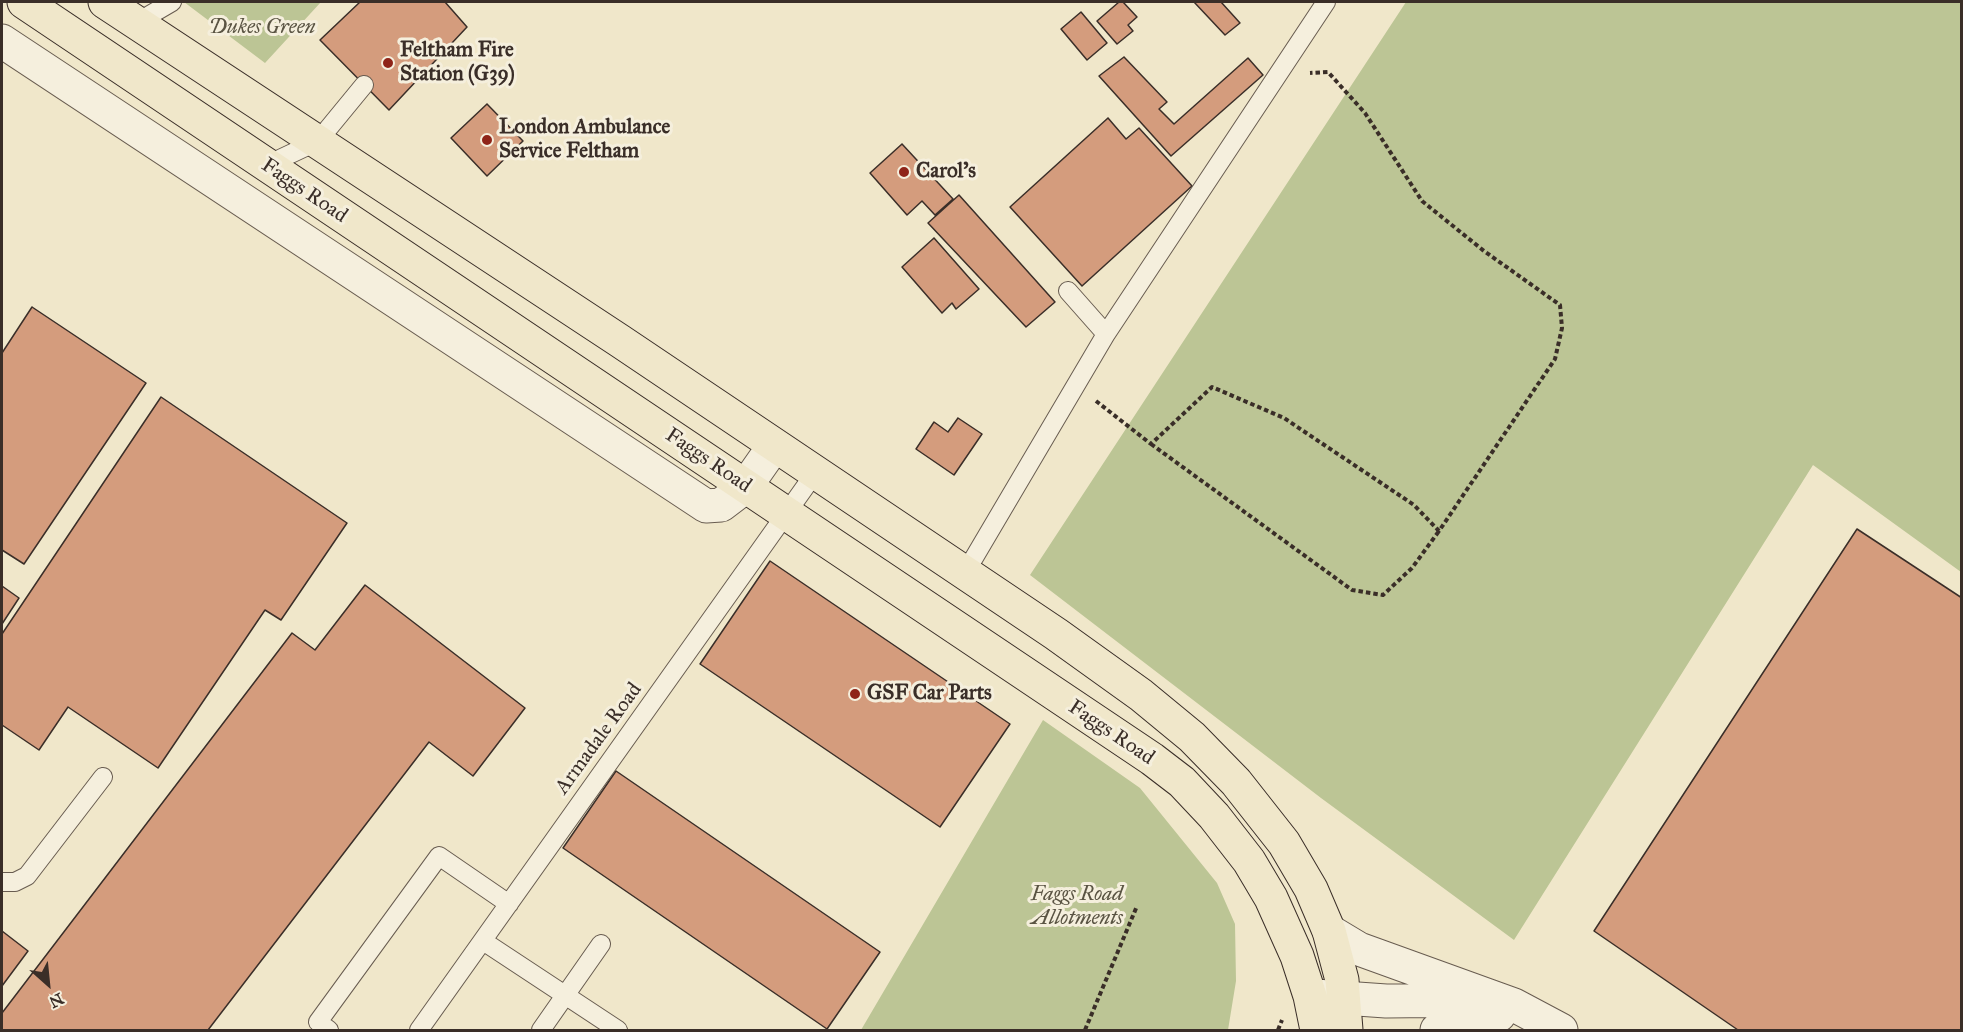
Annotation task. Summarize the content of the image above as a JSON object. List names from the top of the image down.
{
  "streets": {
    "main road": ["Faggs Road"],
    "lane": ["Armadale Road"]
  },
  "crossings": [
    ["Faggs Road", "Armadale Road"]
  ],
  "parks": ["Dukes Green", "Faggs Road Allotments"],
  "places": [
    "Feltham Fire Station (G39)",
    "London Ambulance Service Feltham",
    "Carol's",
    "GSF Car Parts"
  ],
  "north": "bottom right"
}
